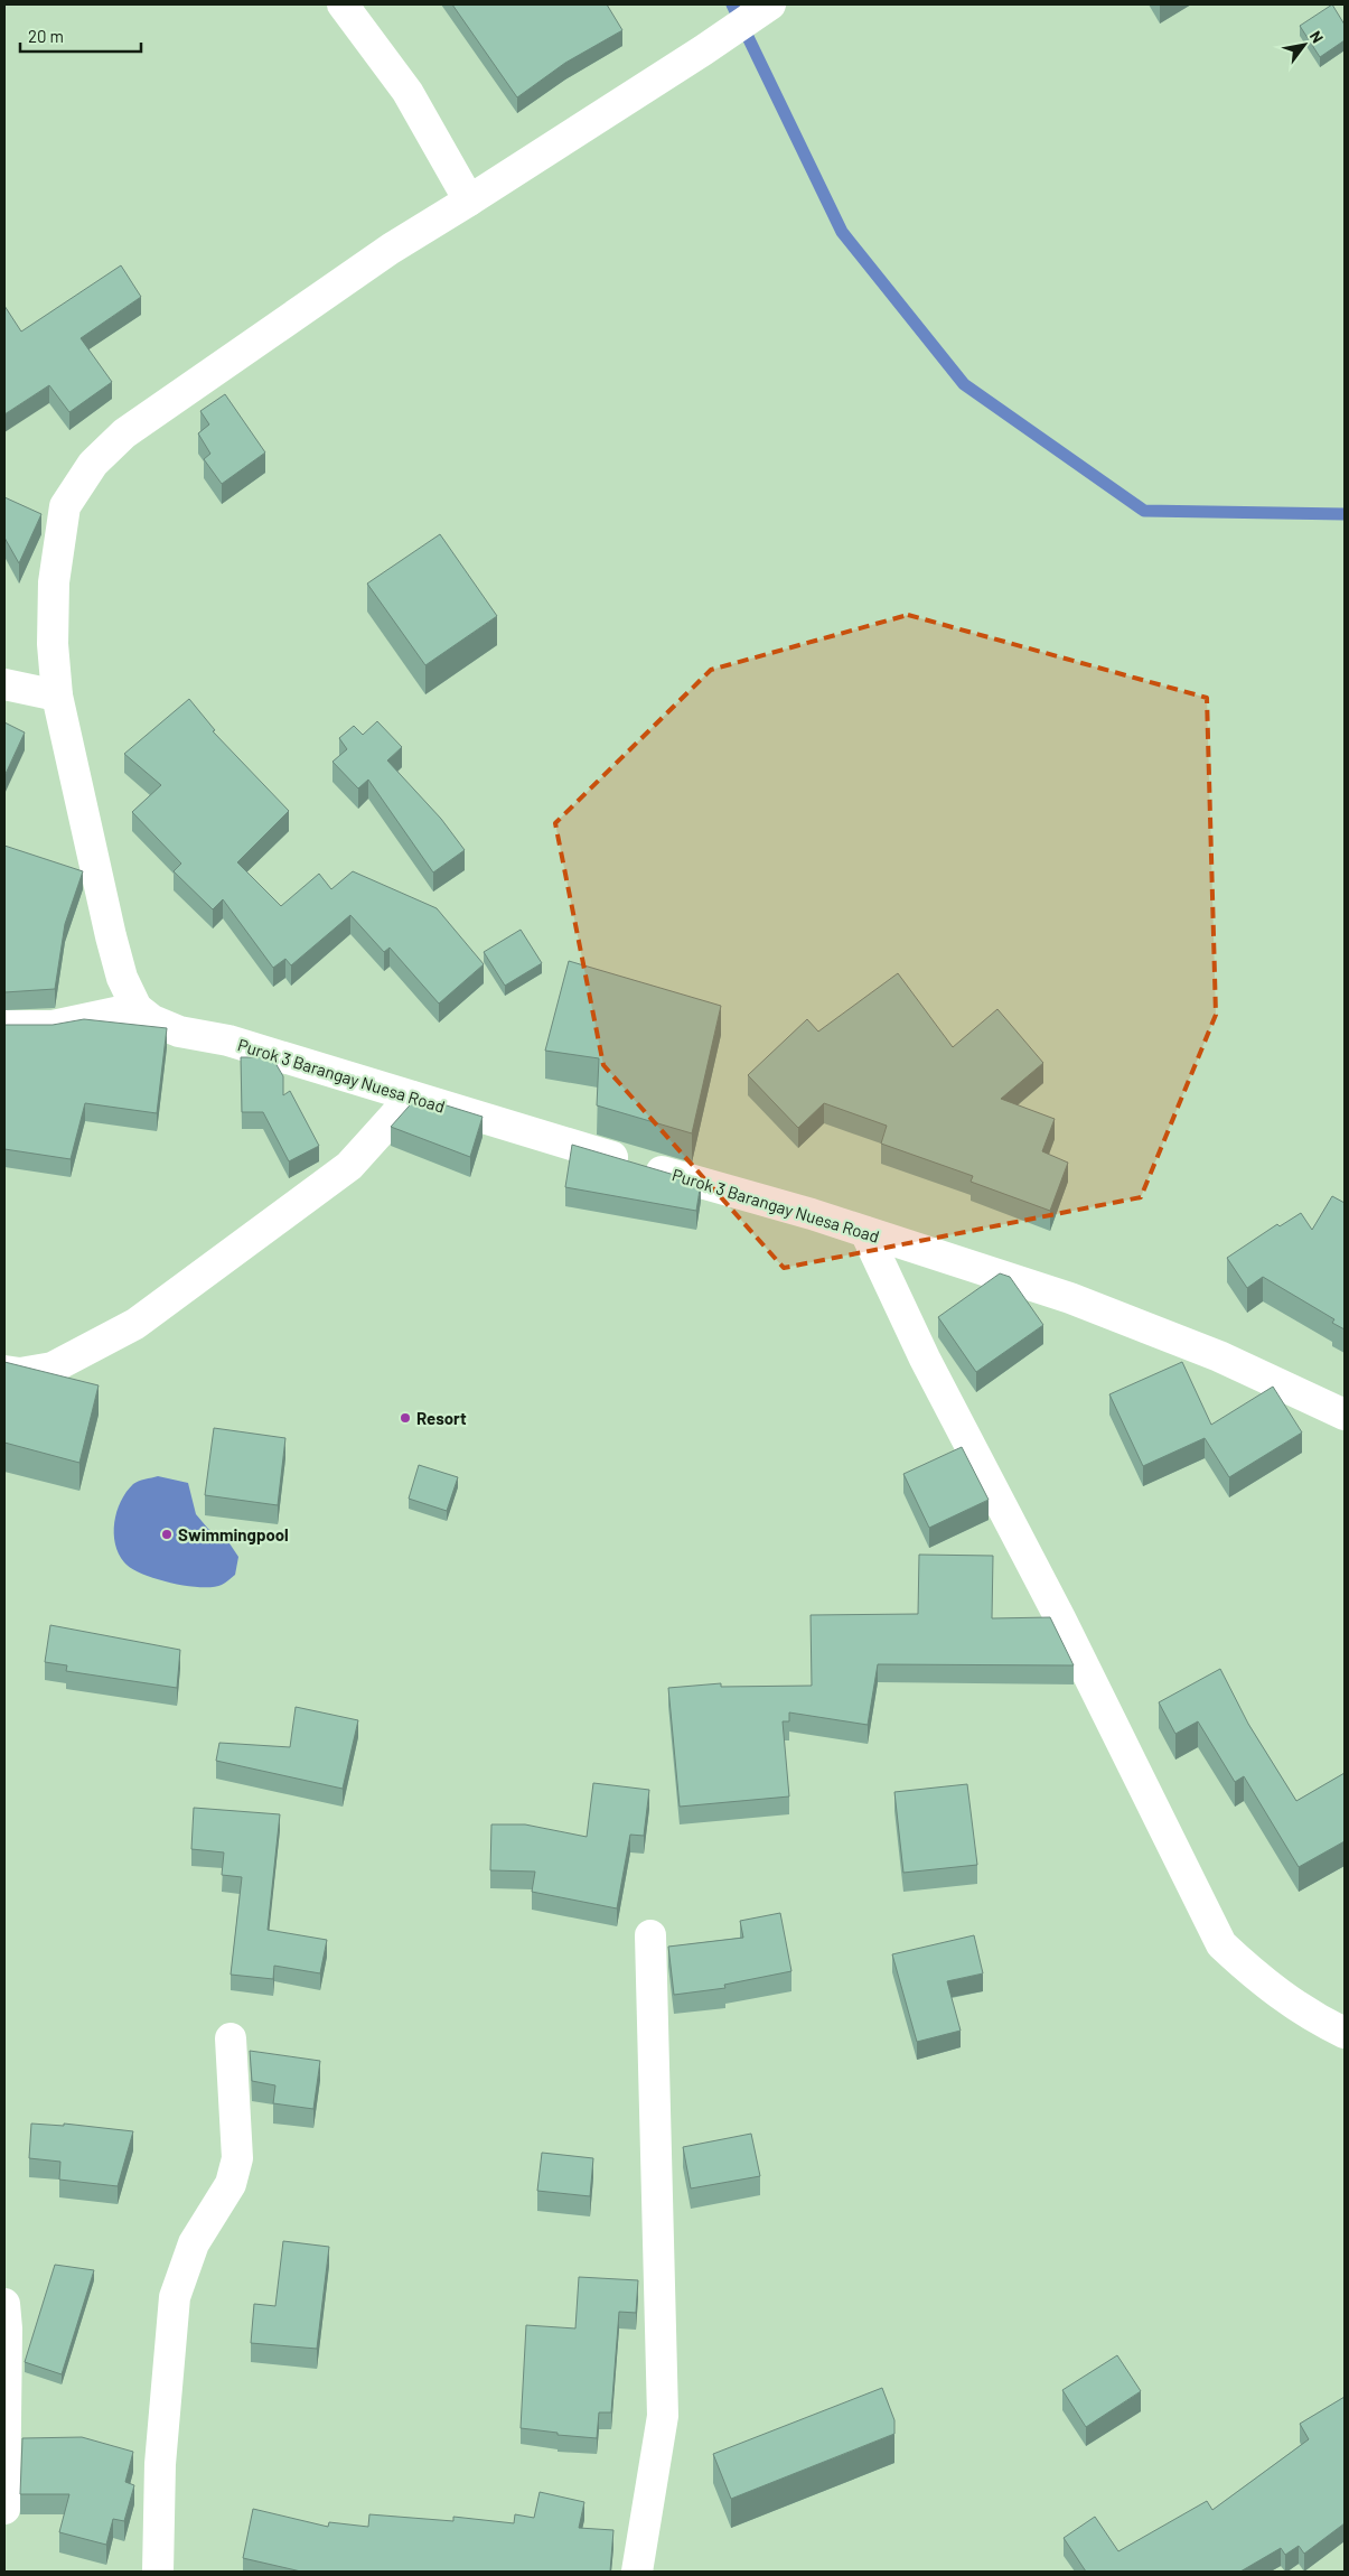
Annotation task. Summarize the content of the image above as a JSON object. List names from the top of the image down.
{
  "streets": {
    "street": ["Purok 3 Barangay Nuesa Road"]
  },
  "places": ["Resort", "Swimmingpool"],
  "scale_bar": "20 m",
  "north": "top right"
}
